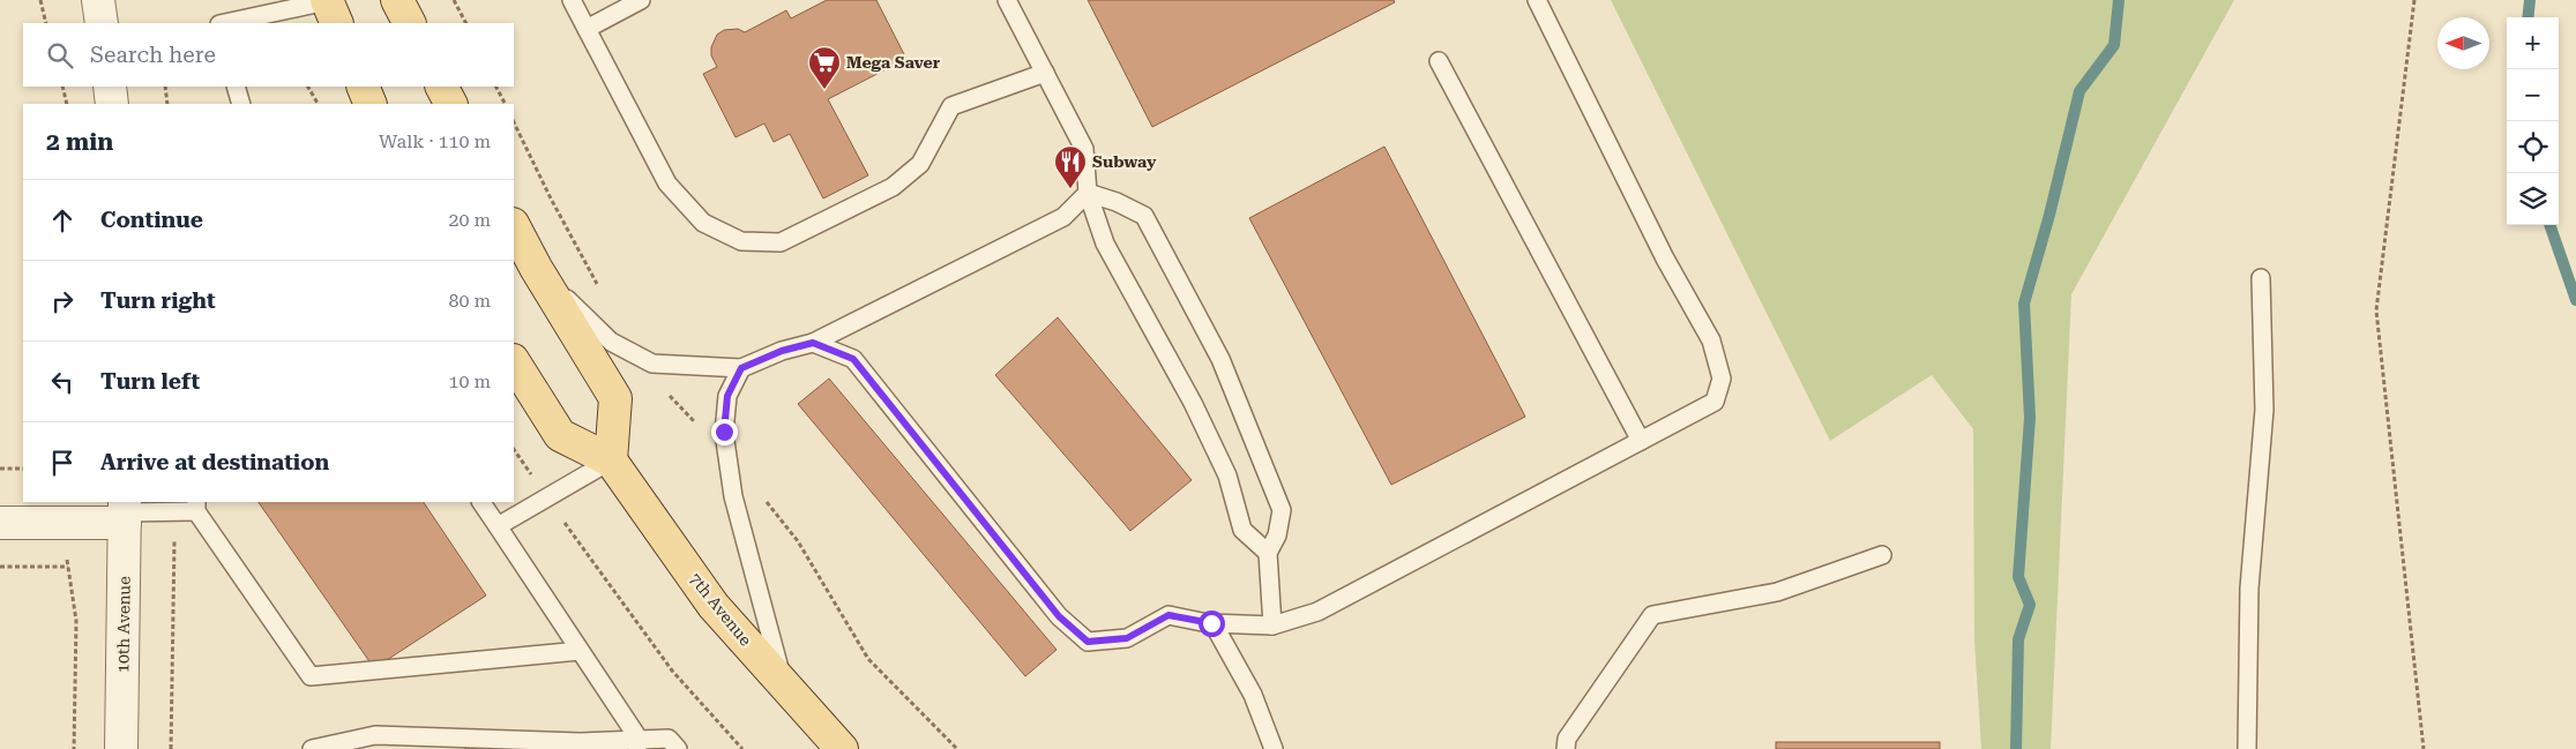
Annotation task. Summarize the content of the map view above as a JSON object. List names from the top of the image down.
{
  "streets": {
    "main road": ["7th Avenue"],
    "street": ["10th Avenue"]
  },
  "places": {
    "supermarket": ["Mega Saver"],
    "restaurant": ["Subway"]
  },
  "north": "left",
  "page": {
    "map_buttons": ["+", "−"],
    "search": "Search here",
    "heading": ["2 min", "Walk · 110 m"],
    "list": [
      ["Continue", "20 m"],
      ["Turn right", "80 m"],
      ["Turn left", "10 m"],
      "Arrive at destination"
    ]
  }
}
